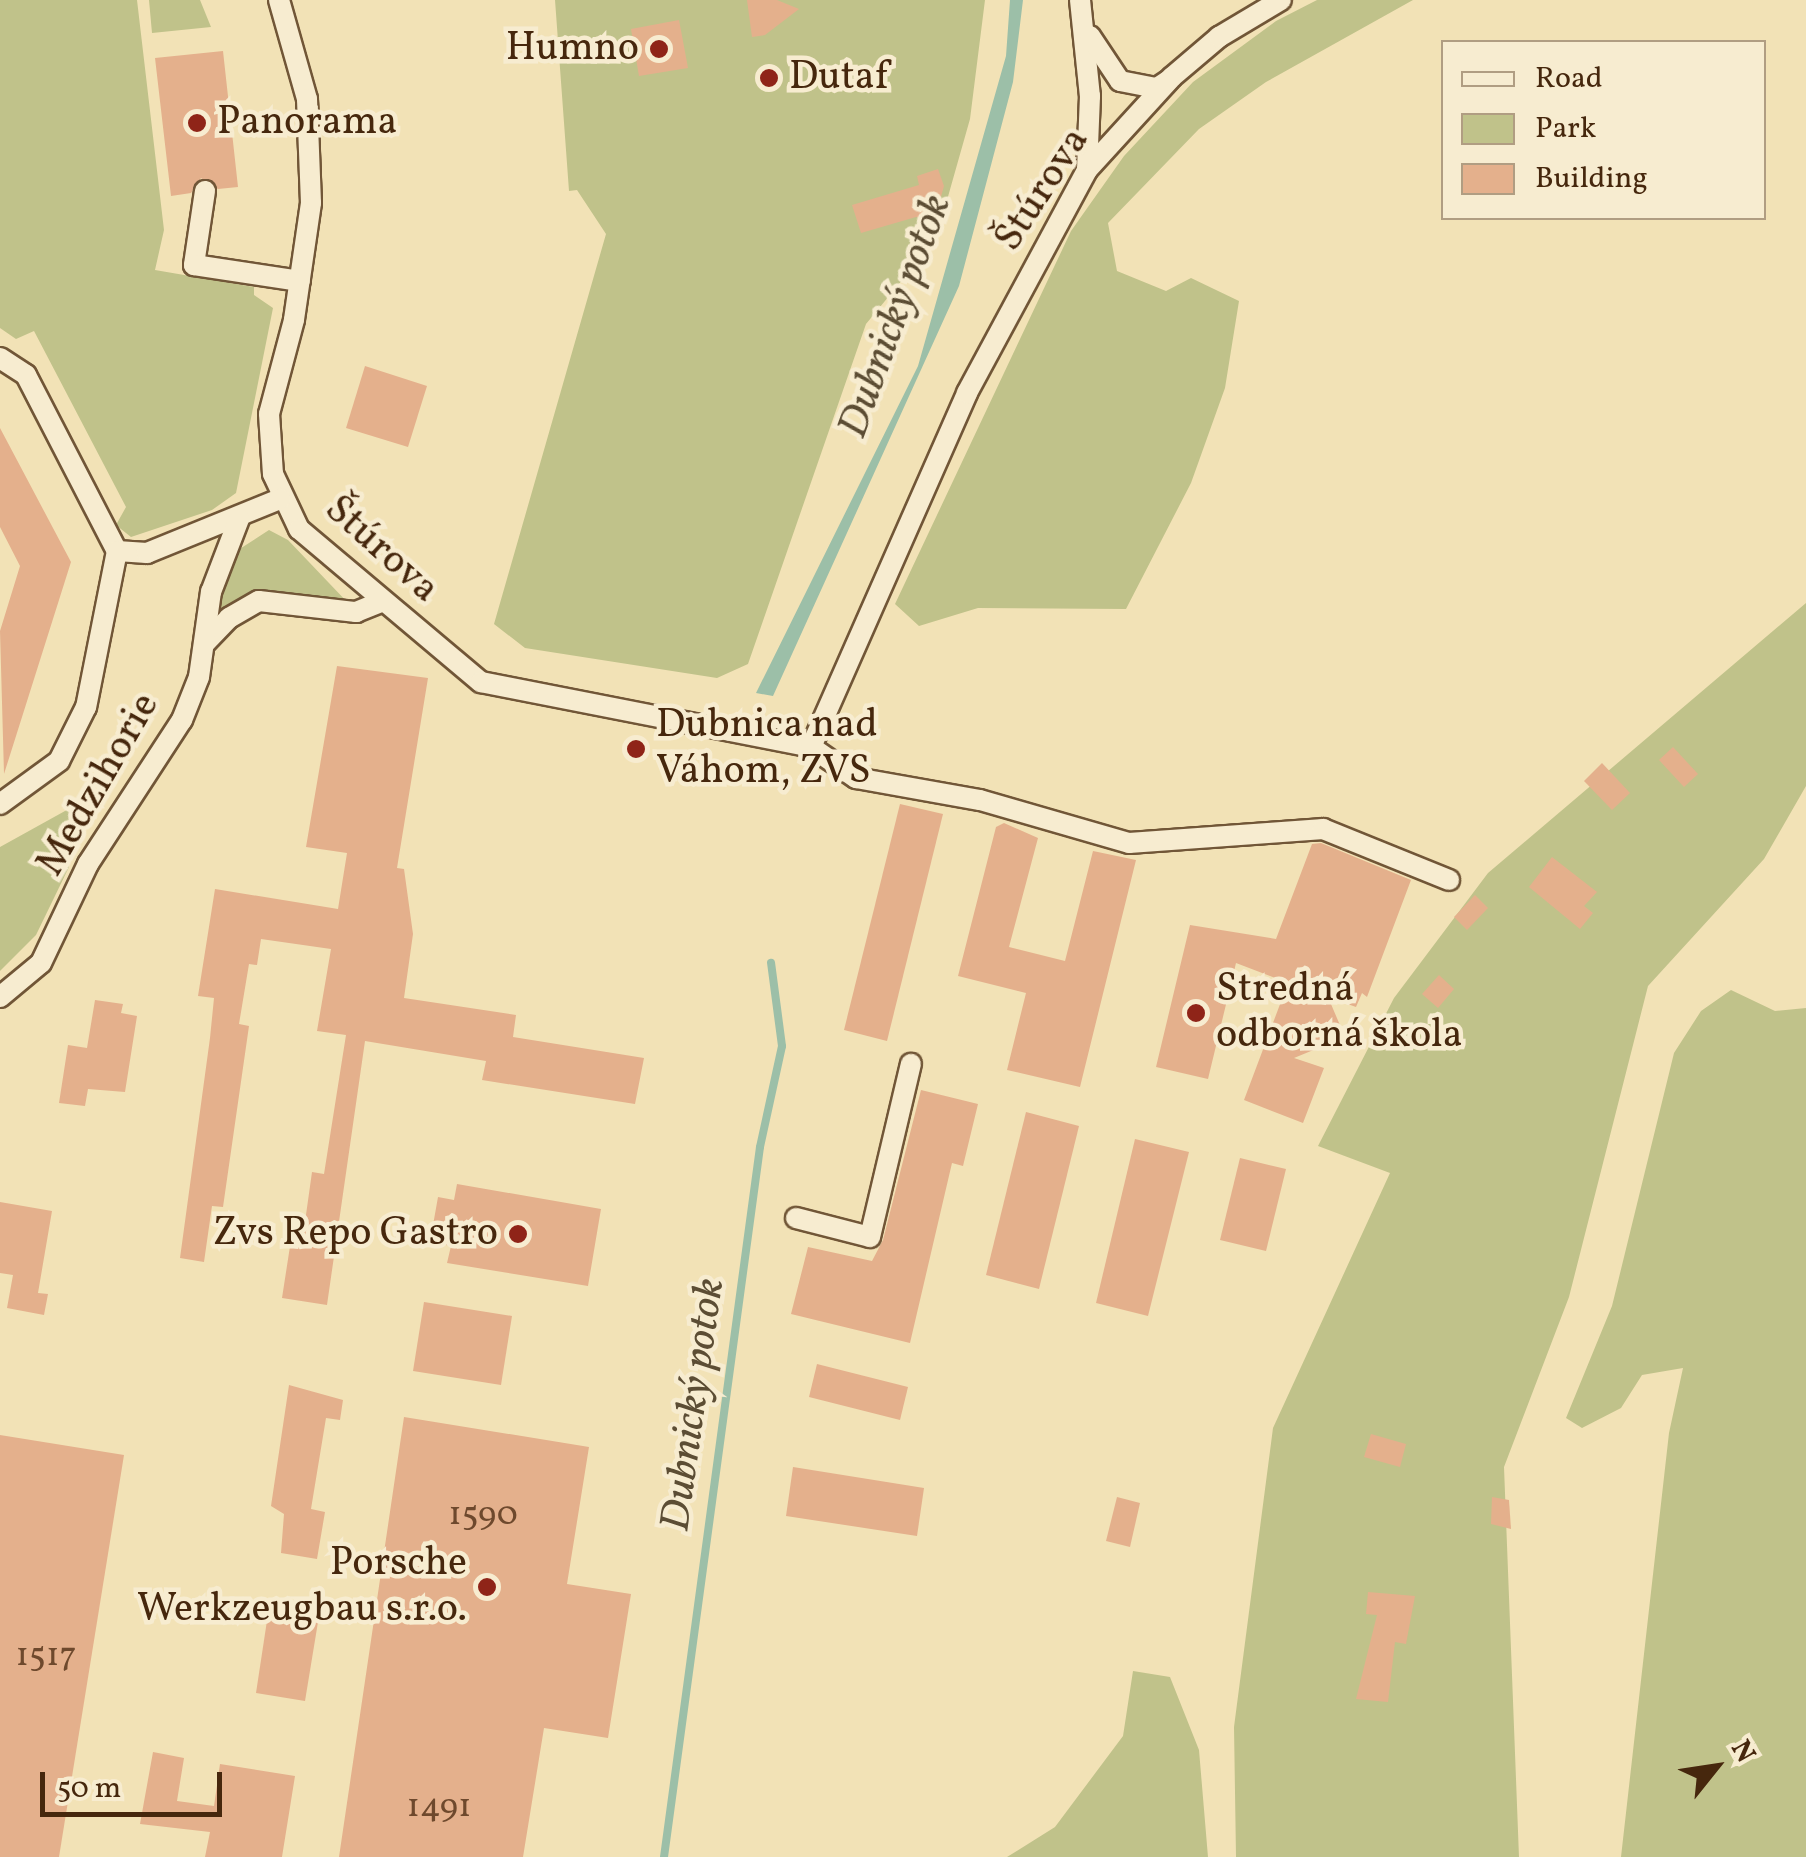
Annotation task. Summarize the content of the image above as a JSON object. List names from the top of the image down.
{
  "streets": {
    "street": ["Štúrova", "Medzihorie"]
  },
  "water": ["Dubnický potok"],
  "places": [
    "Humno",
    "Dutaf",
    "Panorama",
    "Dubnica nad Váhom, ZVS",
    "Stredná odborná škola",
    "Zvs Repo Gastro",
    "Porsche Werkzeugbau s.r.o."
  ],
  "house_numbers": ["1590", "1517", "1491"],
  "legend": ["Road", "Park", "Building"],
  "scale_bar": "50 m",
  "north": "top right"
}
